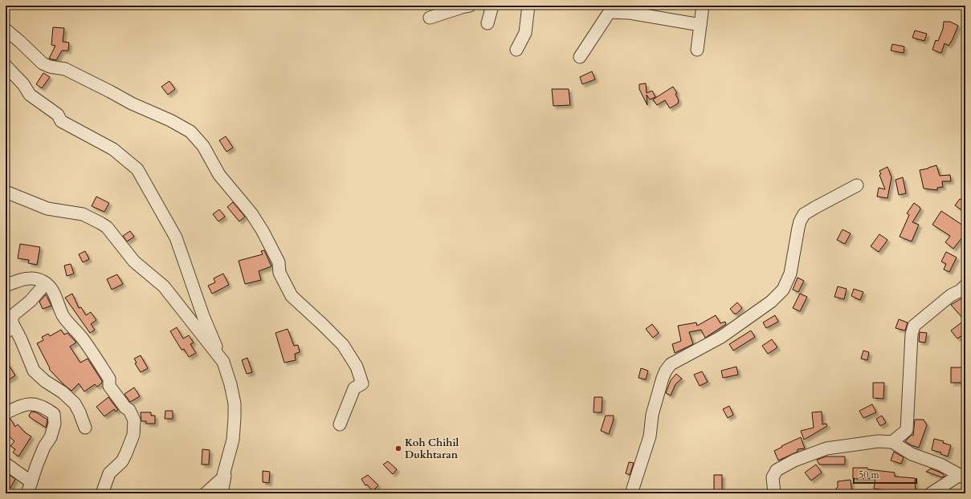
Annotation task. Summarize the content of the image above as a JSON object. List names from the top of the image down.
{
  "places": ["Koh Chihil Dukhtaran"],
  "scale_bar": "50 m"
}
